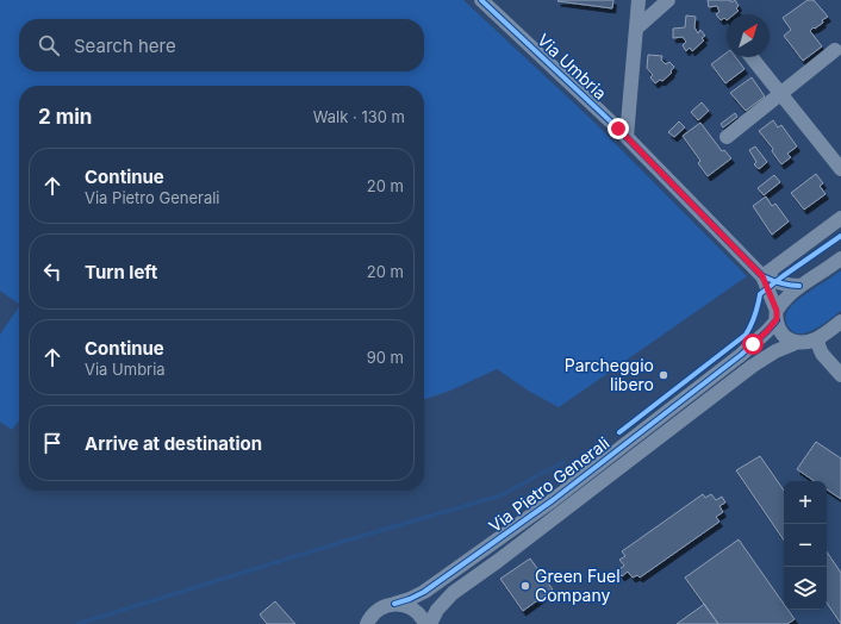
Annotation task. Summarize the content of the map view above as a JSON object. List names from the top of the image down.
{
  "streets": {
    "street": ["Via Umbria", "Via Pietro Generali"]
  },
  "places": ["Parcheggio libero", "Green Fuel Company"],
  "north": "top right",
  "page": {
    "search": "Search here",
    "heading": ["2 min", "Walk · 130 m"],
    "list": [
      ["Continue", "Via Pietro Generali", "20 m"],
      ["Turn left", "20 m"],
      ["Continue", "Via Umbria", "90 m"],
      "Arrive at destination"
    ],
    "map_buttons": ["+", "−"]
  }
}
